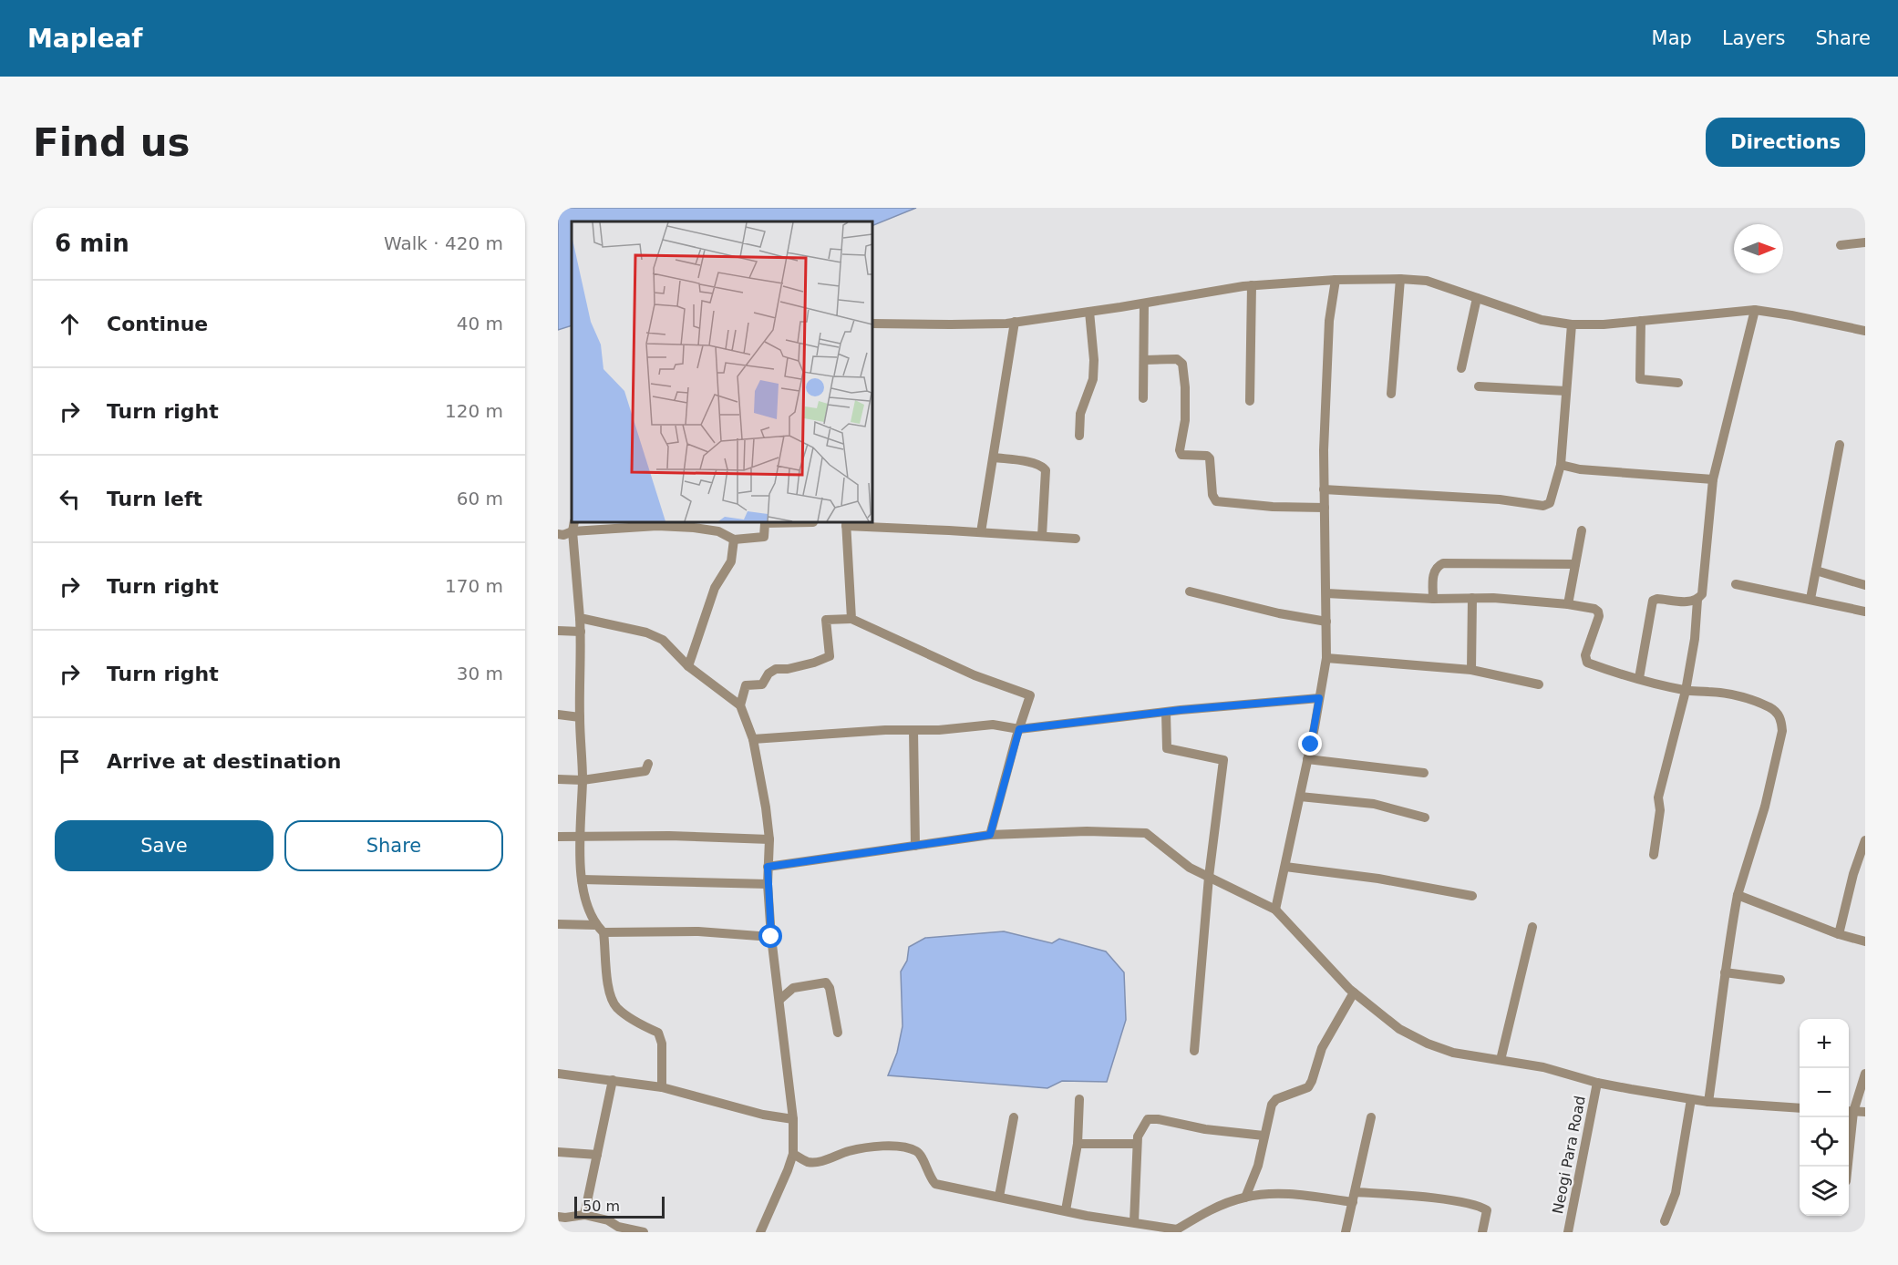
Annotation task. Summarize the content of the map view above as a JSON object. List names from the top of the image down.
{
  "streets": {
    "street": ["Neogi Para Road"]
  },
  "scale_bar": "50 m",
  "north": "right",
  "page": {
    "header": "Mapleaf",
    "nav": ["Map", "Layers", "Share"],
    "buttons": [
      "Directions",
      ["Save", "Share"]
    ],
    "title": "Find us",
    "heading": ["6 min", "Walk · 420 m"],
    "list": [
      ["Continue", "40 m"],
      ["Turn right", "120 m"],
      ["Turn left", "60 m"],
      ["Turn right", "170 m"],
      ["Turn right", "30 m"],
      "Arrive at destination"
    ],
    "map_buttons": ["+", "−"],
    "scale": "50 m"
  }
}
